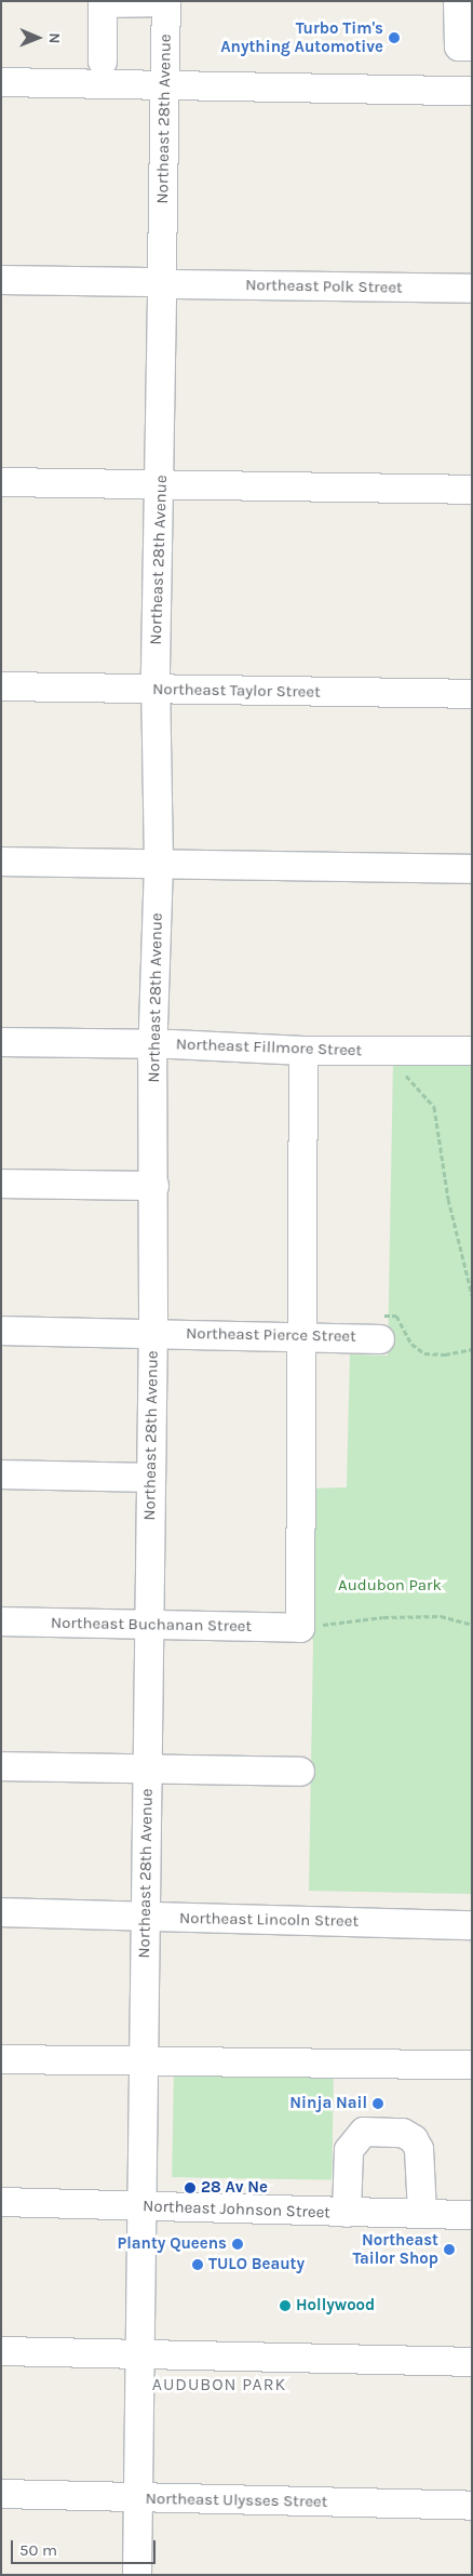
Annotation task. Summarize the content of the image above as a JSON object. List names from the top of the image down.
{
  "streets": {
    "street": [
      "Northeast 28th Avenue",
      "Northeast Polk Street",
      "Northeast Taylor Street",
      "Northeast Fillmore Street",
      "Northeast Pierce Street",
      "Northeast Buchanan Street",
      "Northeast Lincoln Street",
      "Northeast Johnson Street",
      "Northeast Ulysses Street"
    ]
  },
  "crossings": [
    ["Northeast 28th Avenue", "Northeast Polk Street"],
    ["Northeast 28th Avenue", "Northeast Taylor Street"],
    ["Northeast 28th Avenue", "Northeast Fillmore Street"],
    ["Northeast 28th Avenue", "Northeast Pierce Street"],
    ["Northeast 28th Avenue", "Northeast Buchanan Street"],
    ["Northeast 28th Avenue", "Northeast Lincoln Street"],
    ["Northeast 28th Avenue", "Northeast Johnson Street"],
    ["Northeast 28th Avenue", "Northeast Ulysses Street"]
  ],
  "districts": ["AUDUBON PARK"],
  "parks": ["Audubon Park"],
  "places": [
    "Turbo Tim's Anything Automotive",
    "Ninja Nail",
    "28 Av Ne",
    "Planty Queens",
    "Northeast Tailor Shop",
    "TULO Beauty",
    "Hollywood"
  ],
  "scale_bar": "50 m",
  "north": "right"
}
